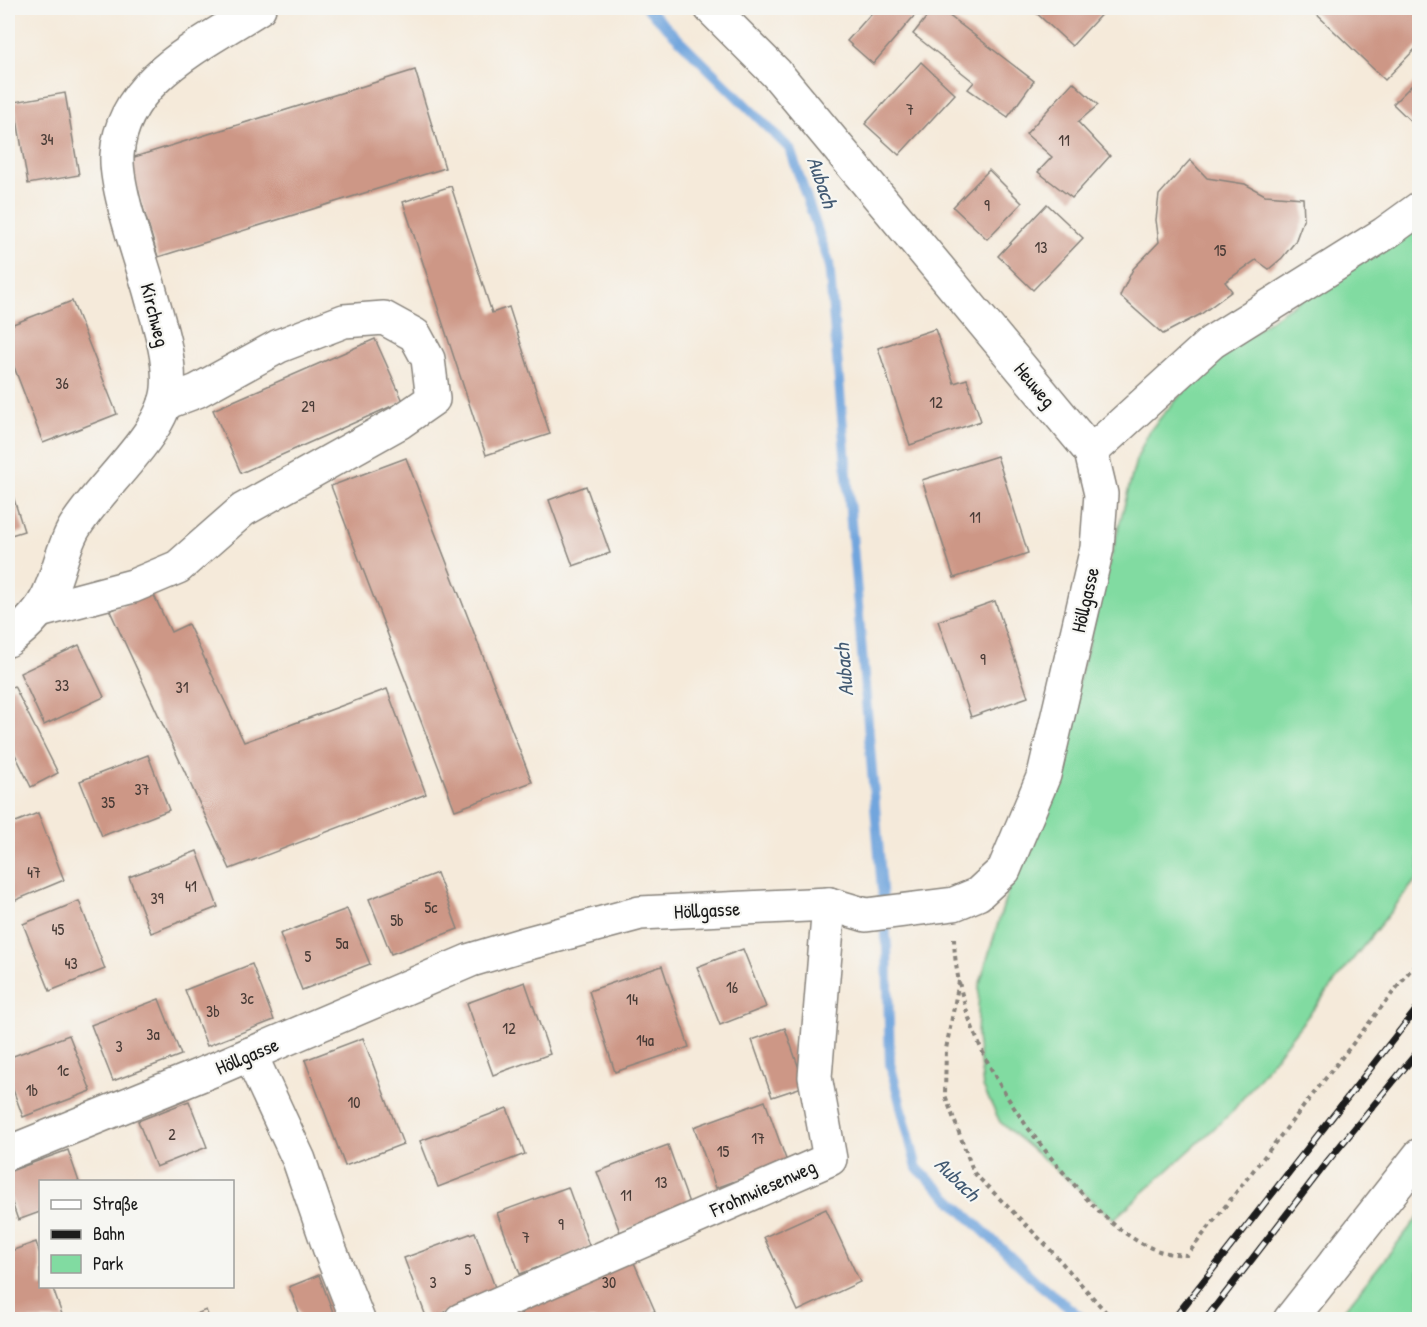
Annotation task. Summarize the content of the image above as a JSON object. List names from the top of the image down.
{
  "streets": {
    "street": [
      "Kirchweg",
      "Heuweg",
      "Höllgasse",
      "Frohnwiesenweg"
    ]
  },
  "crossings": [
    ["Heuweg", "Höllgasse"],
    ["Höllgasse", "Frohnwiesenweg"]
  ],
  "water": ["Aubach"],
  "house_numbers": [
    "7",
    "34",
    "11",
    "9",
    "13",
    "15",
    "36",
    "12",
    "29",
    "11",
    "9",
    "33",
    "31",
    "37",
    "35",
    "47",
    "41",
    "39",
    "5c",
    "5b",
    "45",
    "5a",
    "5",
    "43",
    "16",
    "3c",
    "14",
    "3b",
    "12",
    "3a",
    "14a",
    "3",
    "1c",
    "1b",
    "10",
    "2",
    "17",
    "15",
    "13",
    "11",
    "9",
    "7",
    "5",
    "3",
    "30"
  ],
  "legend": ["Straße", "Bahn", "Park"]
}
